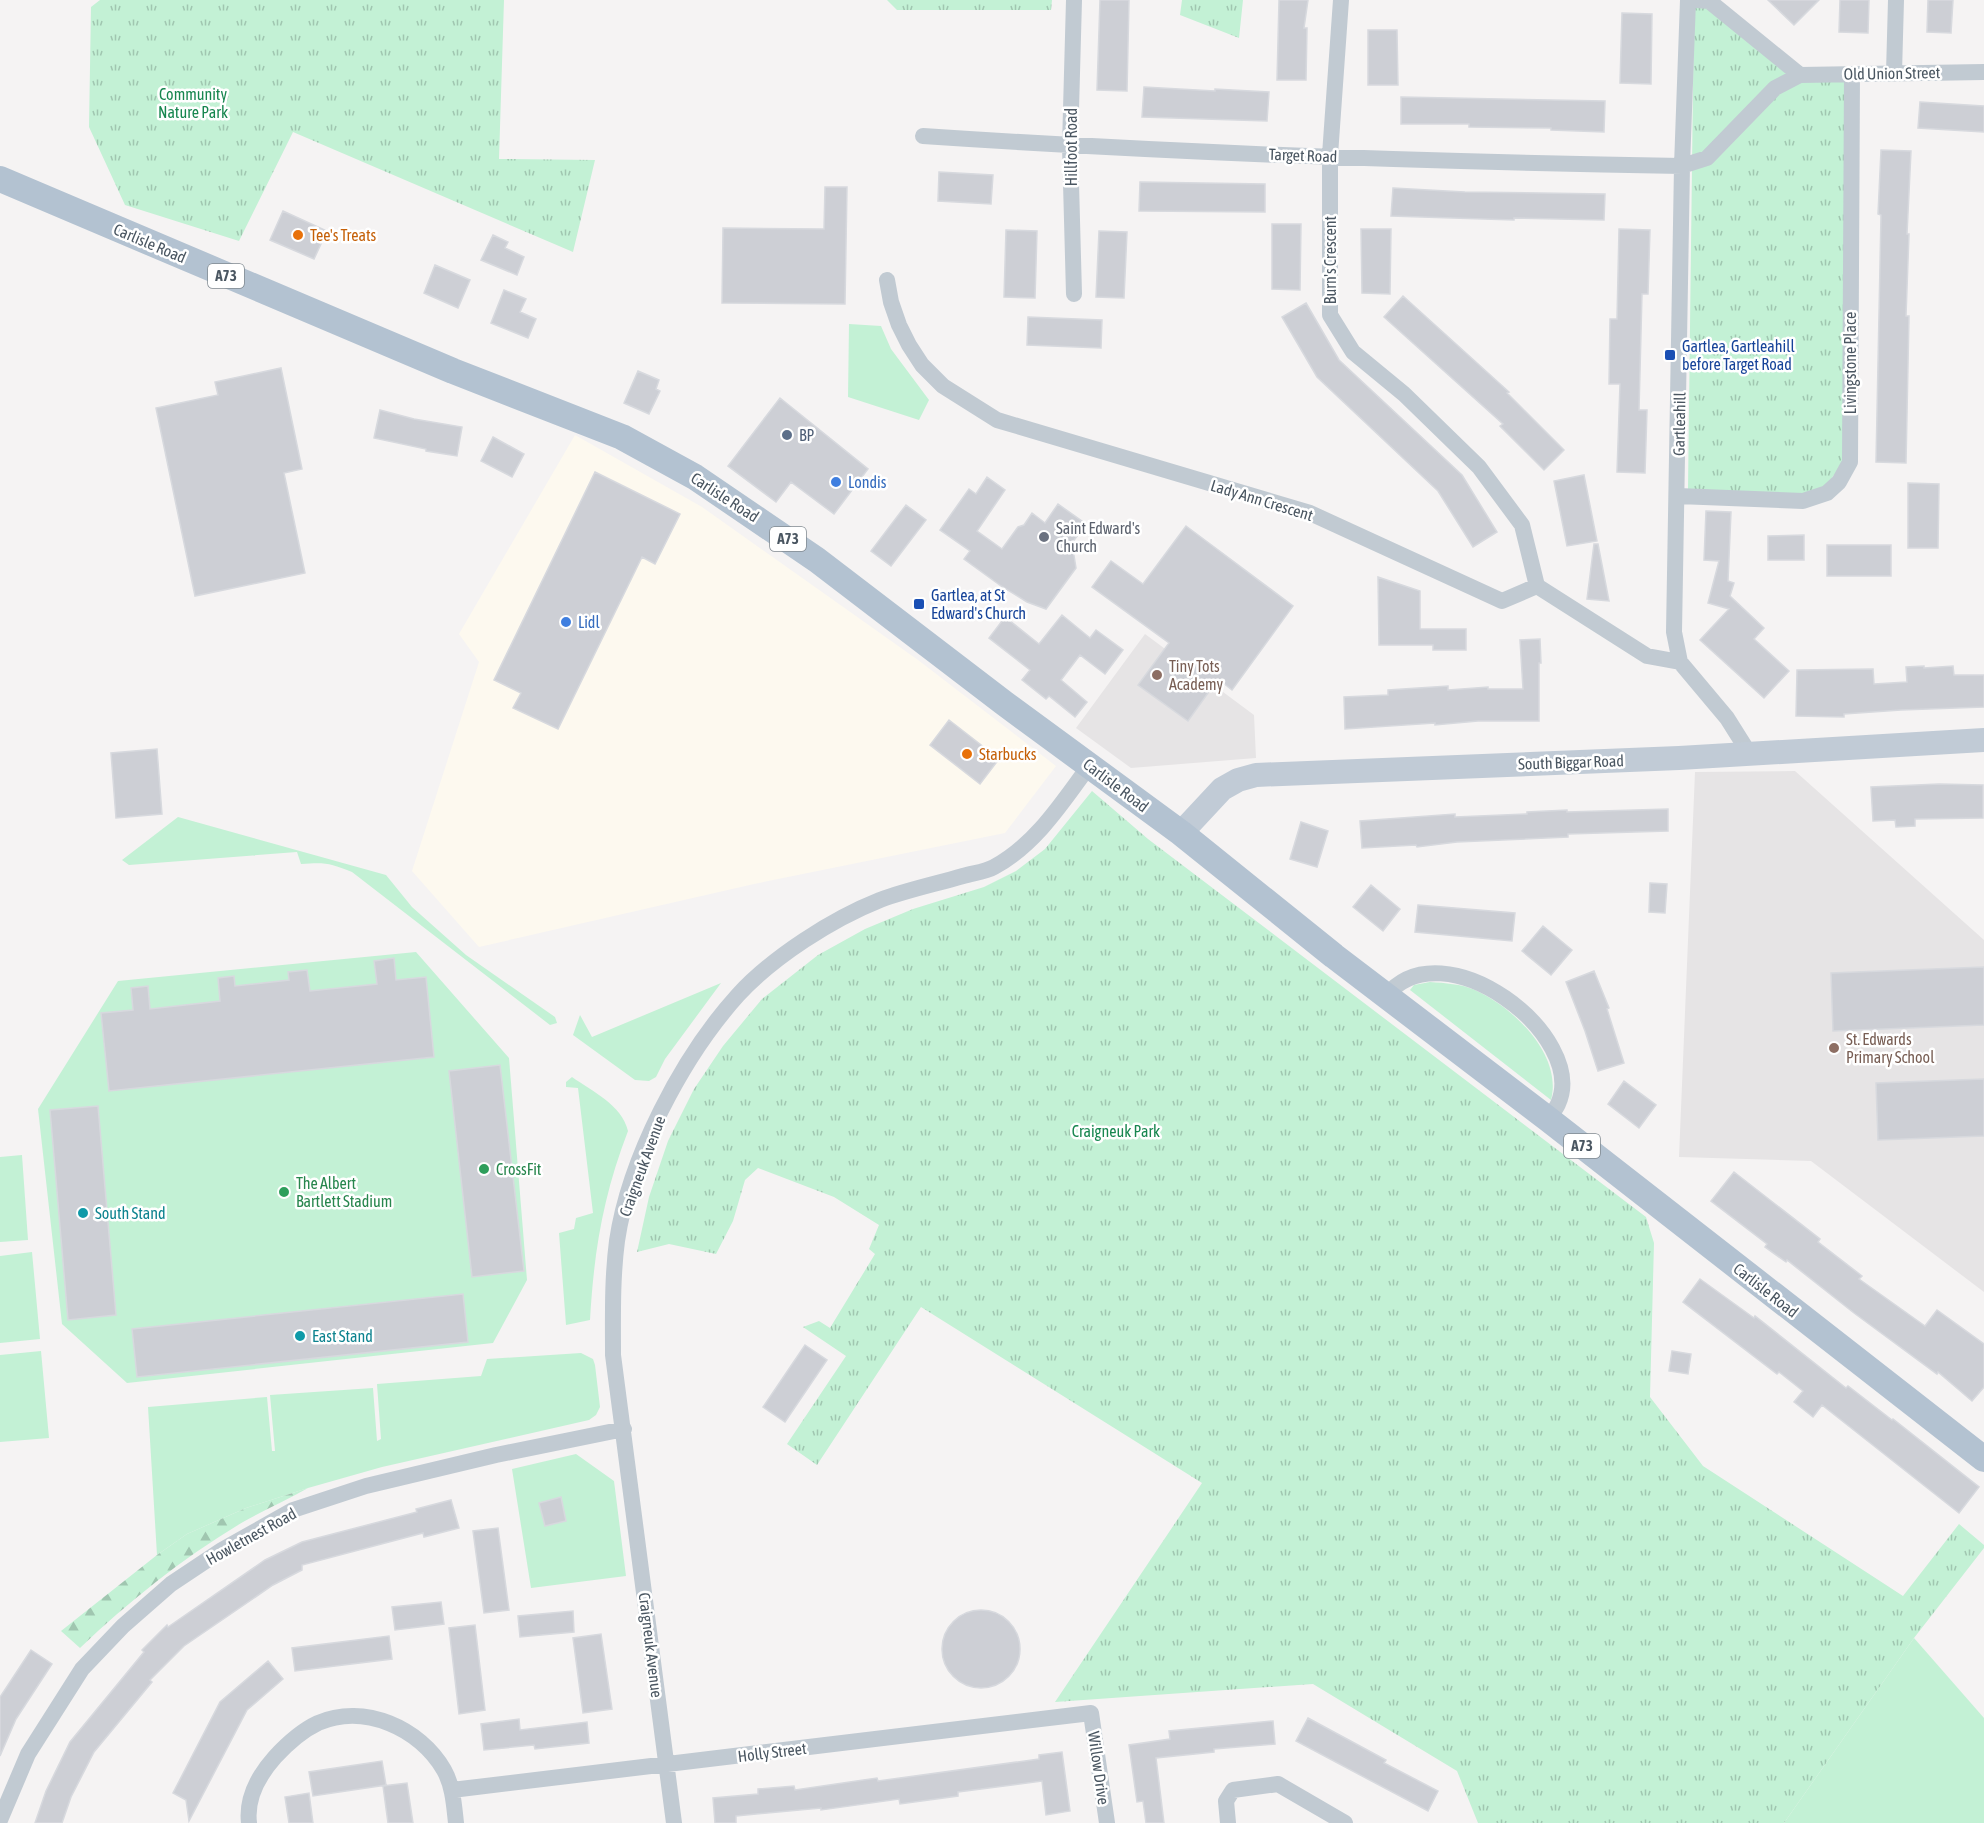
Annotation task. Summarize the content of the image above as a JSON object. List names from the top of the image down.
{
  "streets": {
    "main road": ["Carlisle Road", "A73"],
    "street": [
      "Old Union Street",
      "Hillfoot Road",
      "Target Road",
      "Burn's Crescent",
      "Livingstone Place",
      "Gartleahill",
      "Lady Ann Crescent",
      "South Biggar Road",
      "Craigneuk Avenue",
      "Howletnest Road",
      "Holly Street",
      "Willow Drive"
    ]
  },
  "crossings": [
    ["Old Union Street", "Target Road"],
    ["Old Union Street", "Livingstone Place"],
    ["Old Union Street", "Gartleahill"],
    ["Hillfoot Road", "Target Road"],
    ["Target Road", "Burn's Crescent"],
    ["Target Road", "Gartleahill"],
    ["Carlisle Road", "South Biggar Road"],
    ["Carlisle Road", "Craigneuk Avenue"],
    ["Burn's Crescent", "Lady Ann Crescent"],
    ["Livingstone Place", "Gartleahill"],
    ["Gartleahill", "South Biggar Road"],
    ["Craigneuk Avenue", "Howletnest Road"],
    ["Craigneuk Avenue", "Holly Street"],
    ["Holly Street", "Willow Drive"]
  ],
  "parks": ["Community Nature Park", "Craigneuk Park"],
  "places": {
    "other": [
      "Tee's Treats",
      "BP",
      "Londis",
      "Saint Edward's Church",
      "Lidl",
      "Tiny Tots Academy",
      "Starbucks",
      "St. Edwards Primary School",
      "CrossFit",
      "The Albert Bartlett Stadium",
      "South Stand",
      "East Stand"
    ],
    "transit": ["Gartlea, Gartleahill before Target Road", "Gartlea, at St Edward's Church"]
  }
}
